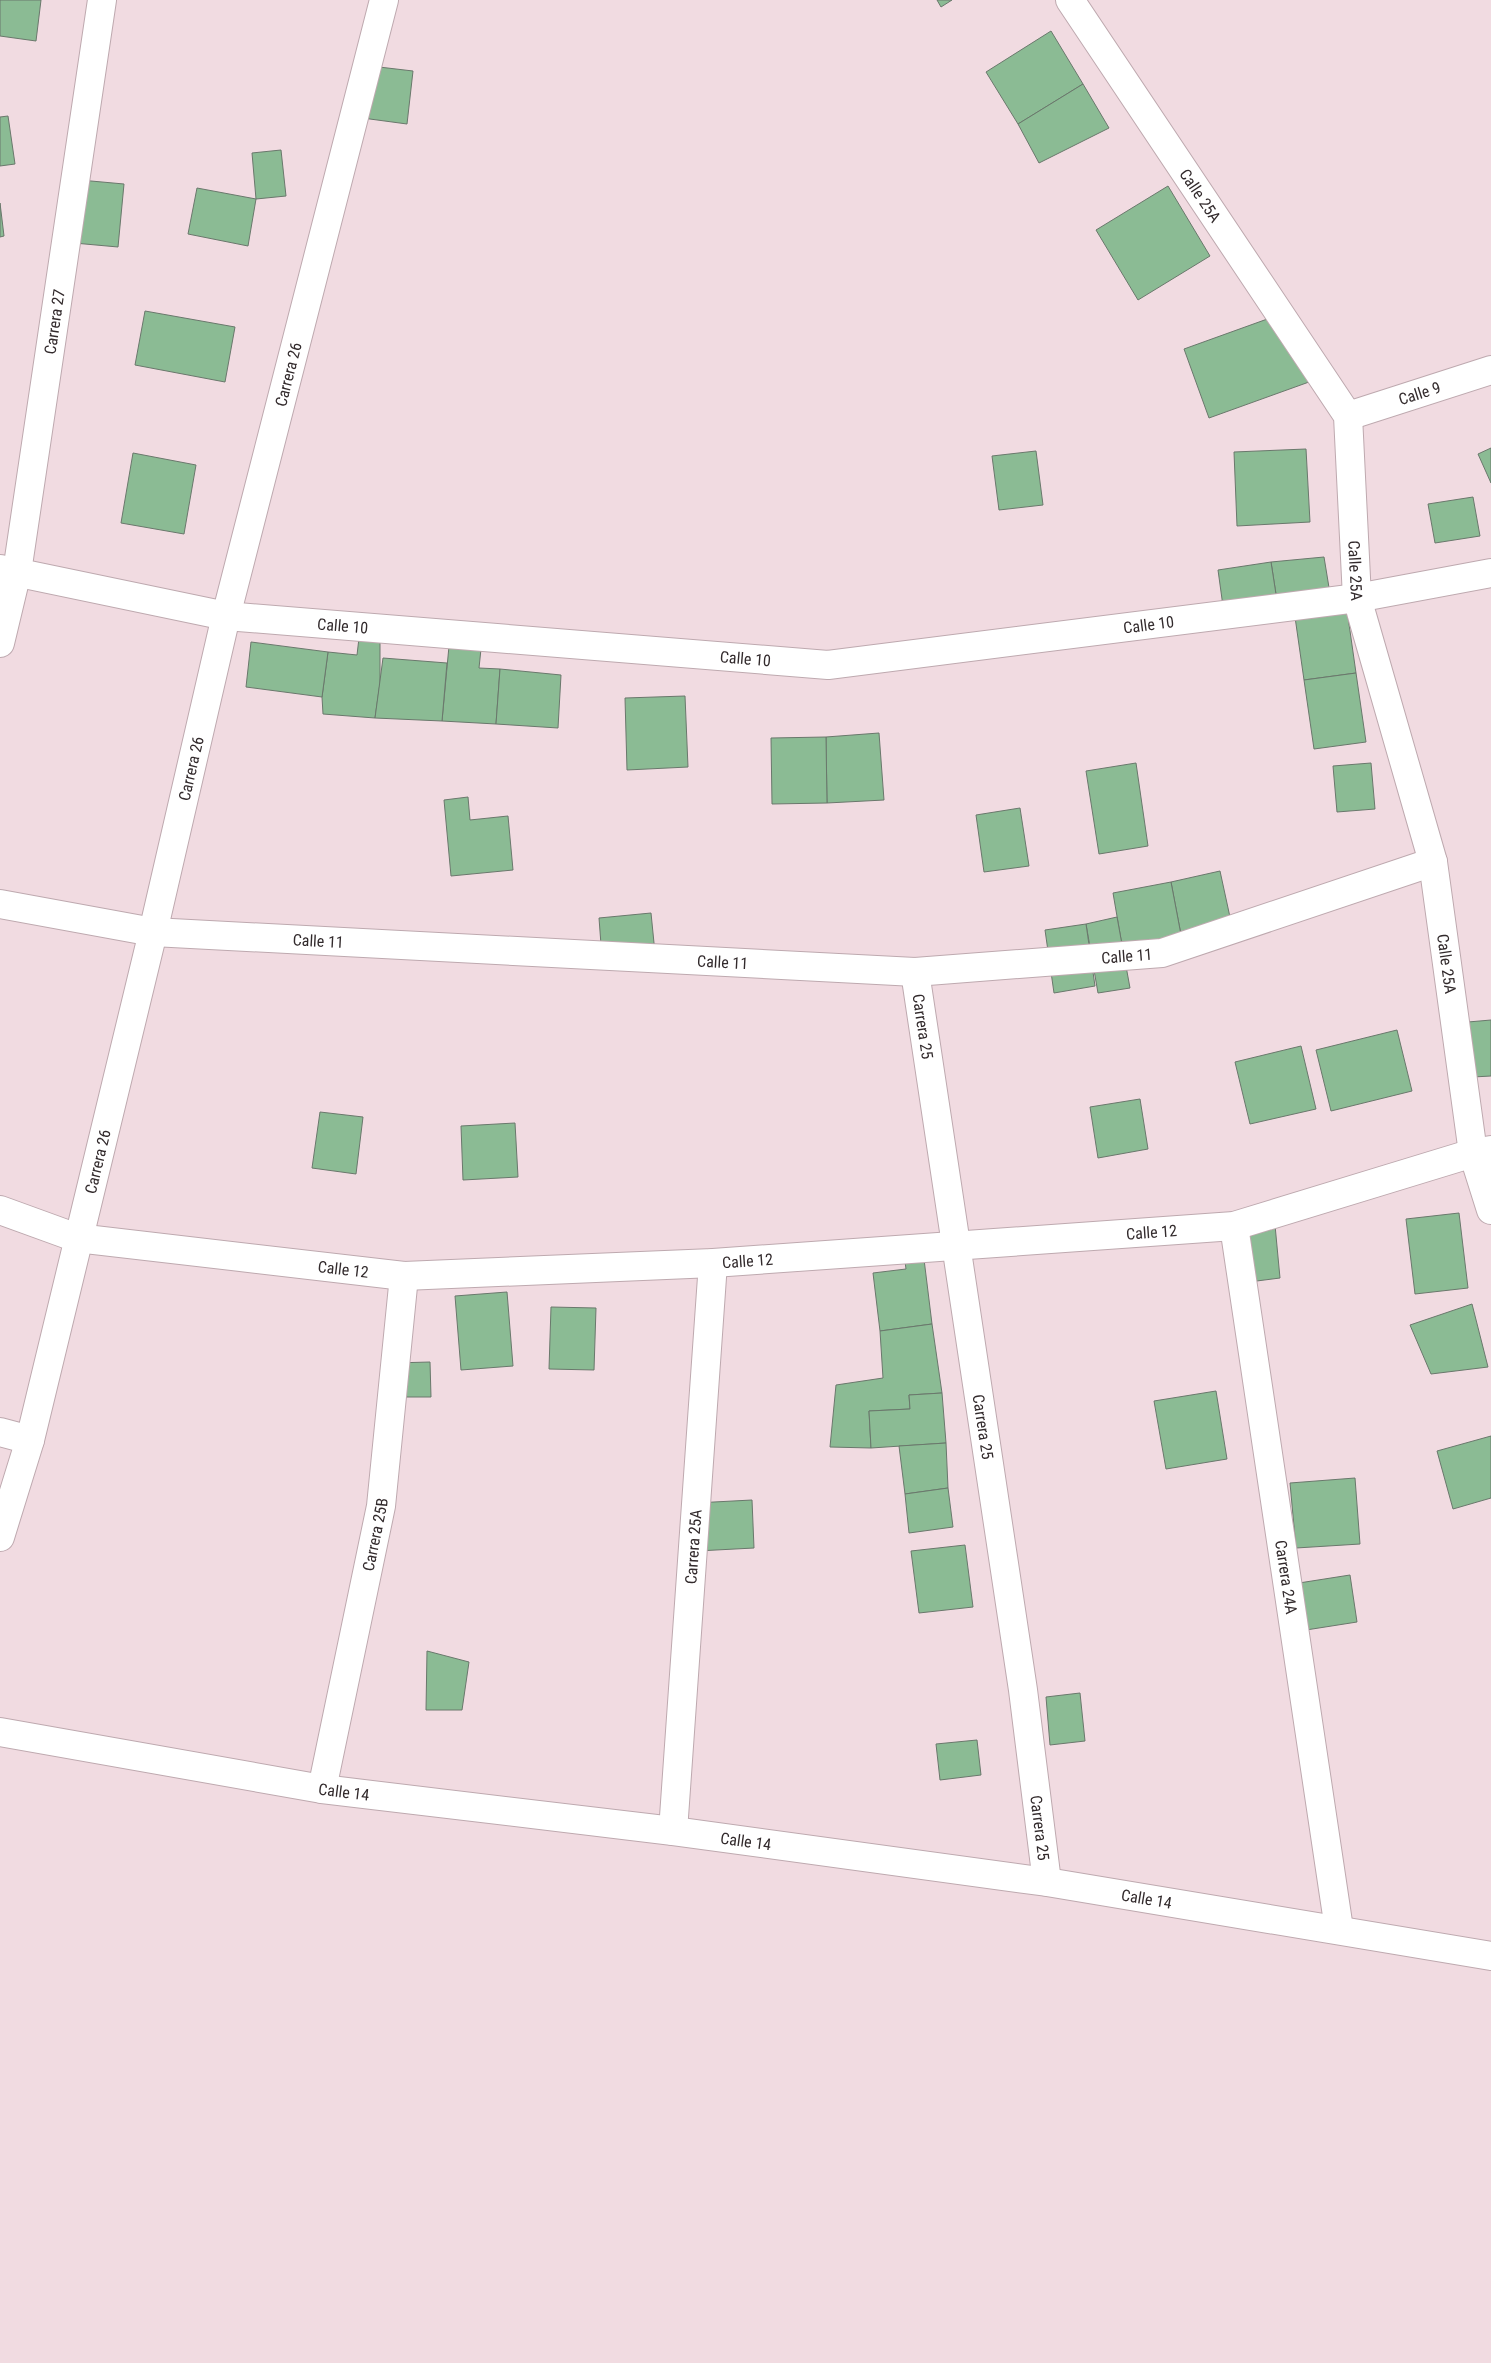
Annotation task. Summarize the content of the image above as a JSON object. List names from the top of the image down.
{
  "streets": {
    "street": [
      "Calle 25A",
      "Carrera 27",
      "Carrera 26",
      "Calle 9",
      "Calle 10",
      "Calle 11",
      "Carrera 25",
      "Calle 12",
      "Carrera 25B",
      "Carrera 25A",
      "Carrera 24A",
      "Calle 14"
    ]
  },
  "crossings": [
    ["Calle 25A", "Calle 9"],
    ["Calle 25A", "Calle 10"],
    ["Calle 25A", "Calle 11"],
    ["Calle 25A", "Calle 12"],
    ["Carrera 27", "Calle 10"],
    ["Carrera 26", "Calle 10"],
    ["Carrera 26", "Calle 11"],
    ["Carrera 26", "Calle 12"],
    ["Calle 11", "Carrera 25"],
    ["Carrera 25", "Calle 12"],
    ["Carrera 25", "Calle 14"],
    ["Calle 12", "Carrera 25B"],
    ["Calle 12", "Carrera 25A"],
    ["Calle 12", "Carrera 24A"],
    ["Carrera 25B", "Calle 14"],
    ["Carrera 25A", "Calle 14"],
    ["Carrera 24A", "Calle 14"]
  ]
}
